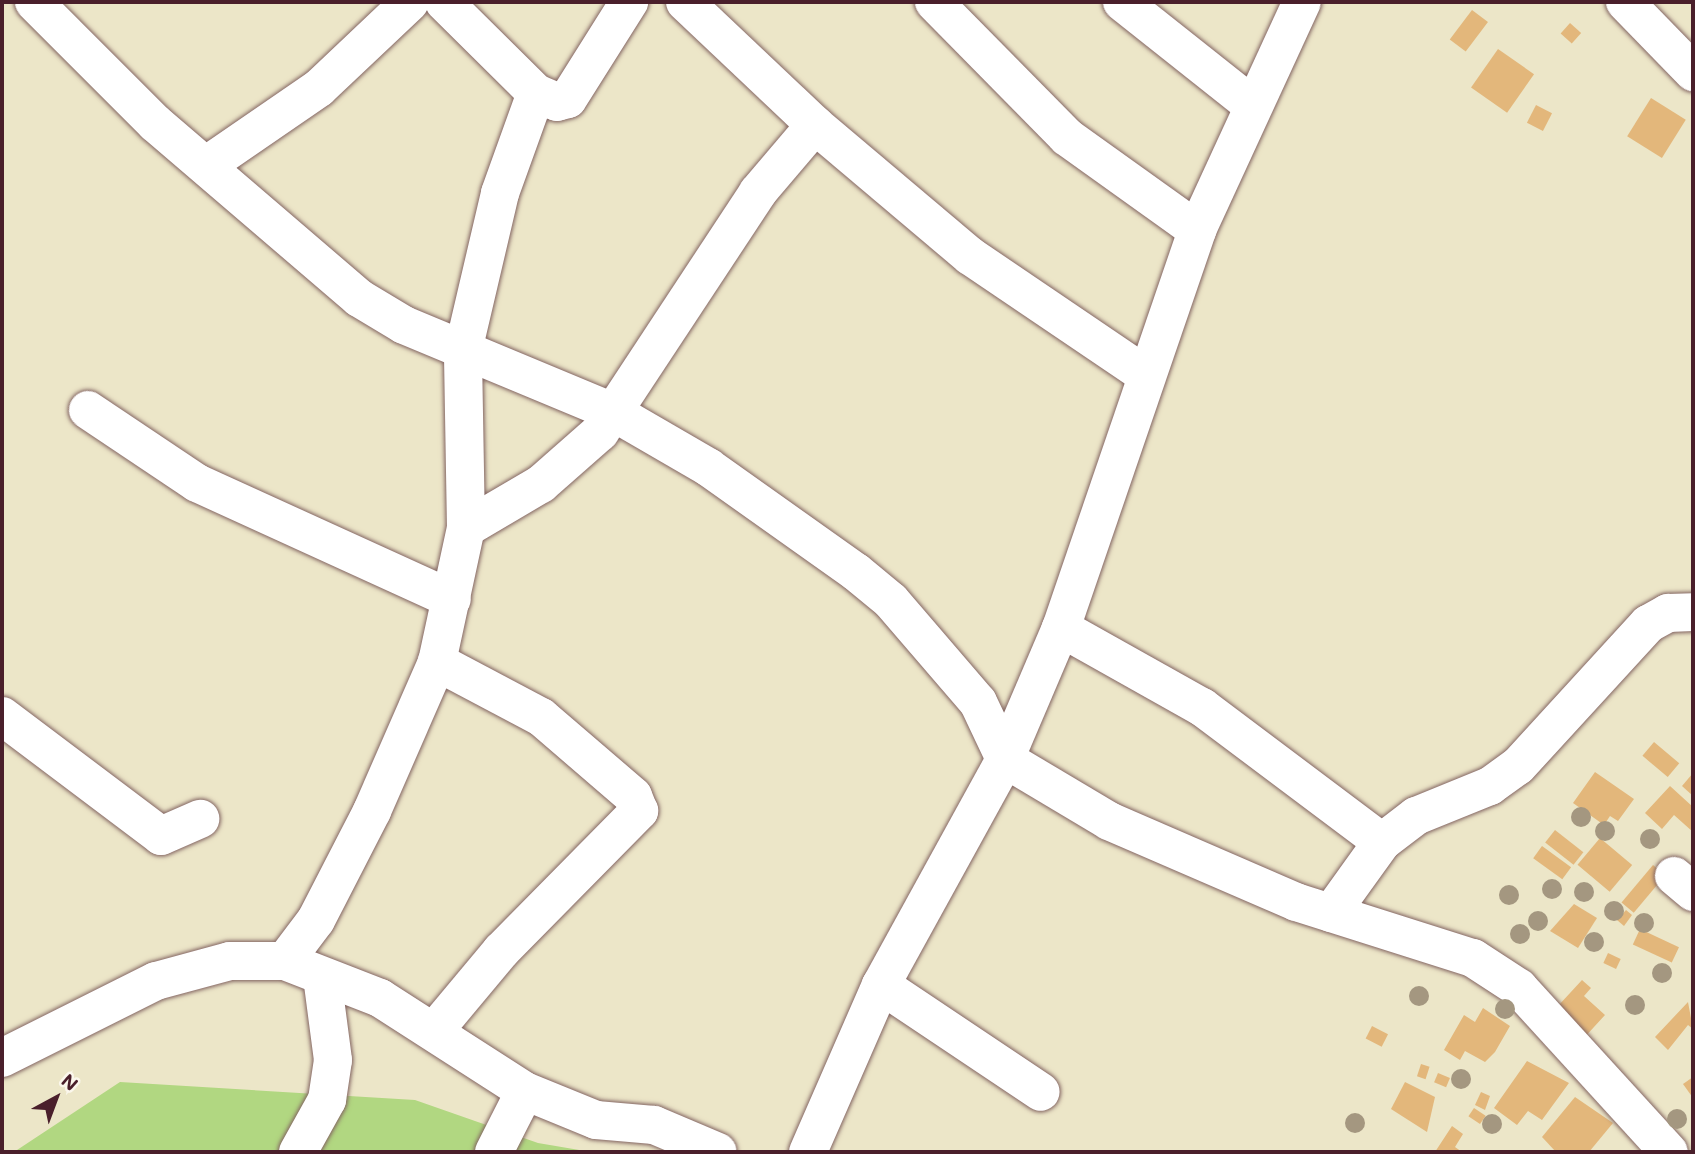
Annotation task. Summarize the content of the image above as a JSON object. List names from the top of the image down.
{
  "north": "top right"
}
